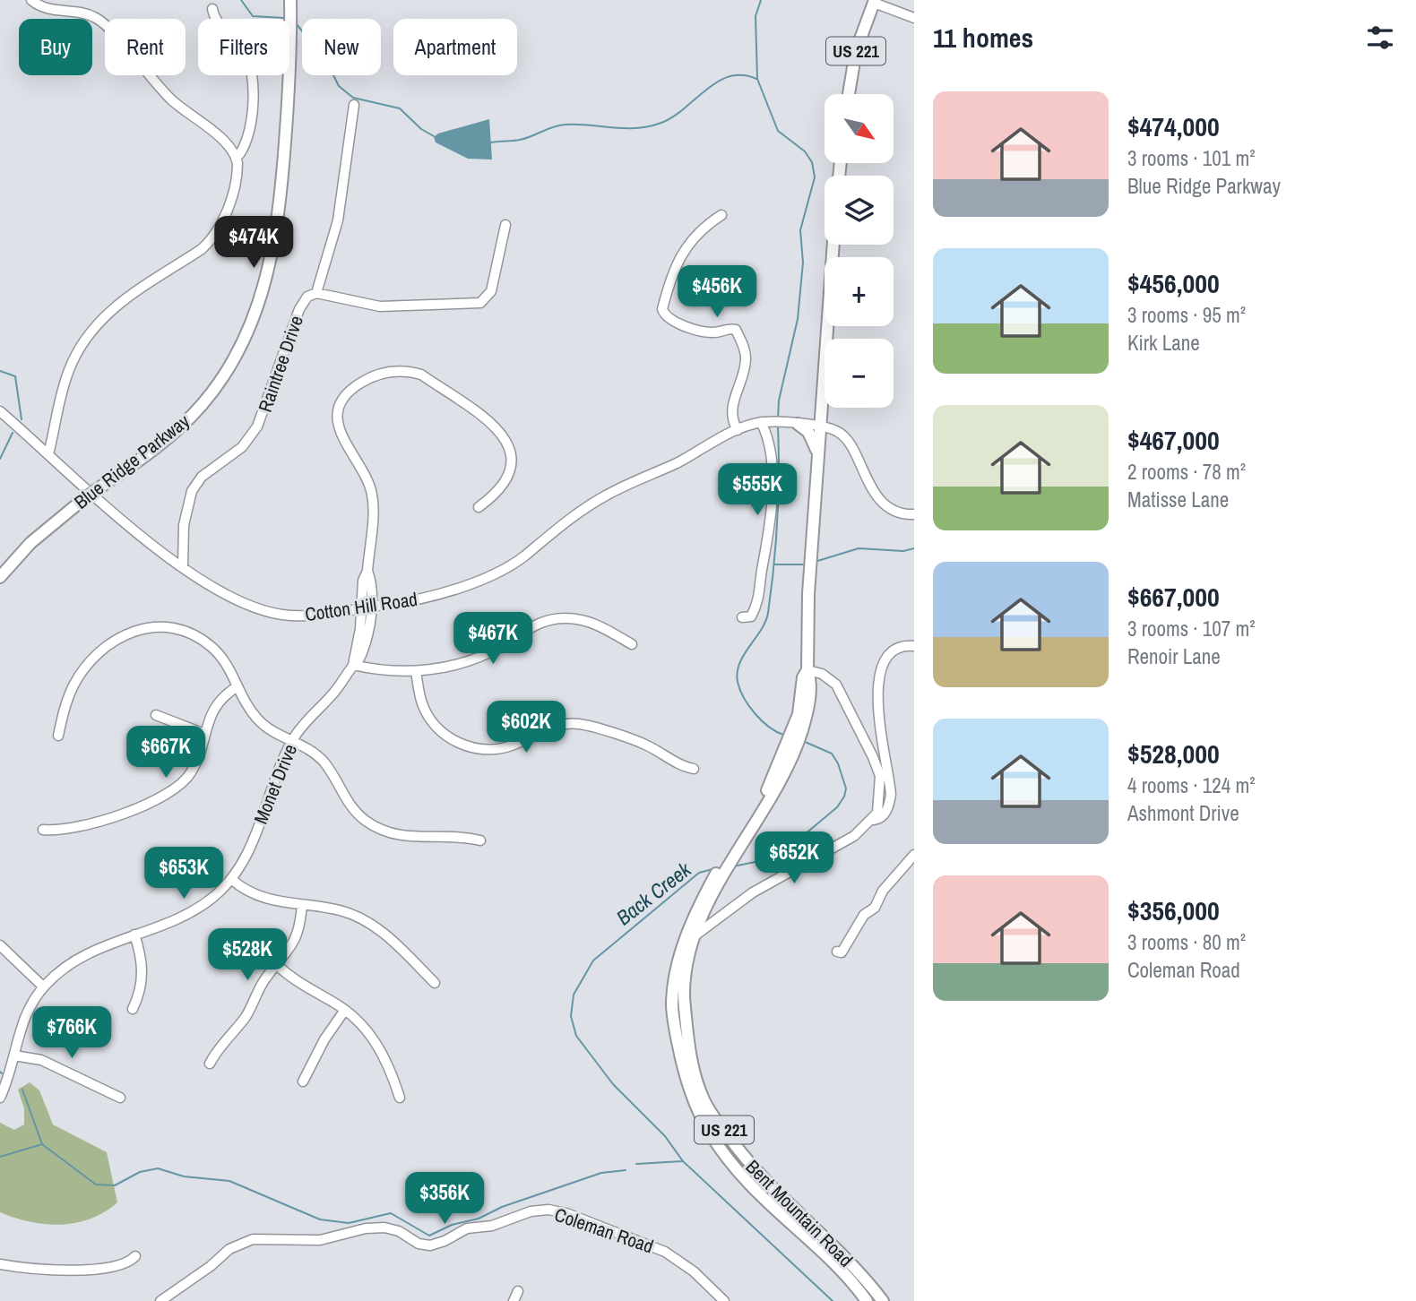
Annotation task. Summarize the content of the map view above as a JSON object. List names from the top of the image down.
{
  "streets": {
    "main road": ["US 221", "Blue Ridge Parkway", "Bent Mountain Road"],
    "street": [
      "Raintree Drive",
      "Cotton Hill Road",
      "Monet Drive",
      "Coleman Road"
    ]
  },
  "crossings": [
    ["Raintree Drive", "Cotton Hill Road"],
    ["Cotton Hill Road", "Monet Drive"],
    ["Cotton Hill Road", "Bent Mountain Road"]
  ],
  "water": ["Back Creek"],
  "north": "bottom right",
  "page": {
    "heading": "11 homes",
    "chip": [
      "Buy",
      "Rent",
      "Filters",
      "New",
      "Apartment"
    ],
    "list": [
      {
        "name": "$474,000",
        "note": "3 rooms · 101 m² · Blue Ridge Parkway"
      },
      {
        "name": "$456,000",
        "note": "3 rooms · 95 m² · Kirk Lane"
      },
      {
        "name": "$467,000",
        "note": "2 rooms · 78 m² · Matisse Lane"
      },
      {
        "name": "$667,000",
        "note": "3 rooms · 107 m² · Renoir Lane"
      },
      {
        "name": "$528,000",
        "note": "4 rooms · 124 m² · Ashmont Drive"
      },
      {
        "name": "$356,000",
        "note": "3 rooms · 80 m² · Coleman Road"
      }
    ],
    "map_buttons": ["+", "−"],
    "price": [
      "$474K",
      "$456K",
      "$555K",
      "$467K",
      "$602K",
      "$667K",
      "$652K",
      "$653K",
      "$528K",
      "$766K",
      "$356K"
    ]
  }
}
